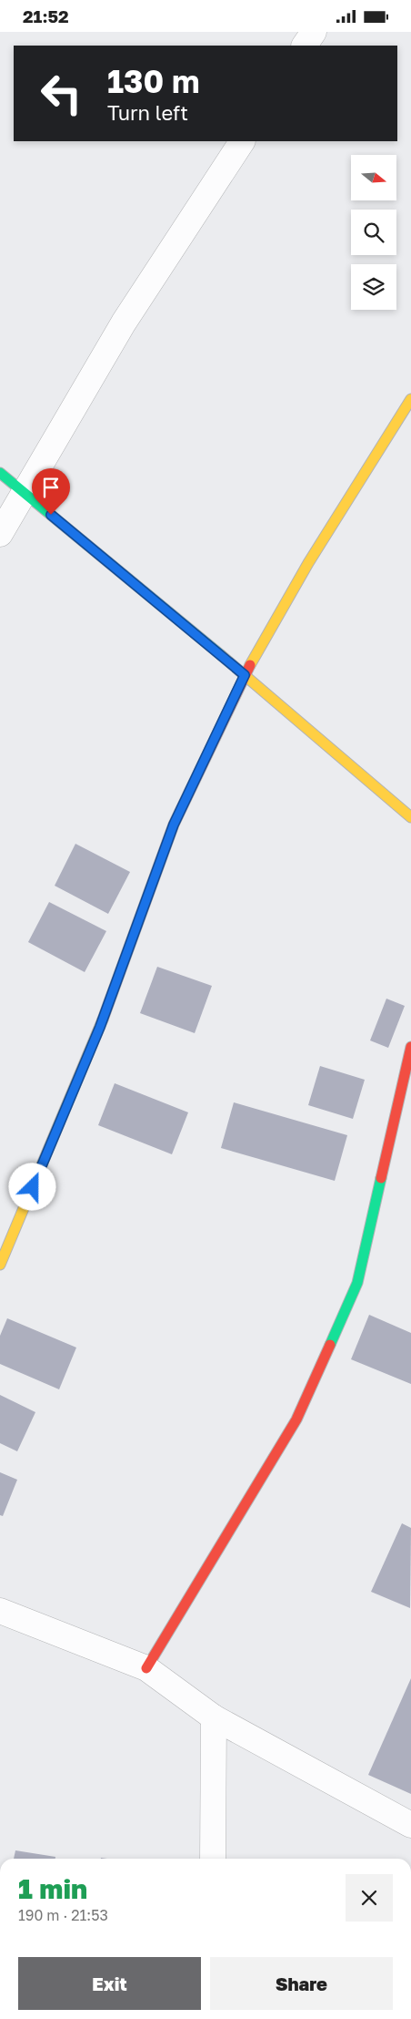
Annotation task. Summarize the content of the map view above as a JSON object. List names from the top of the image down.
{
  "north": "right",
  "page": {
    "status": "21:52",
    "turn": ["130 m", "Turn left"],
    "heading": ["1 min", "190 m · 21:53"],
    "buttons": ["Exit", "Share"]
  }
}
